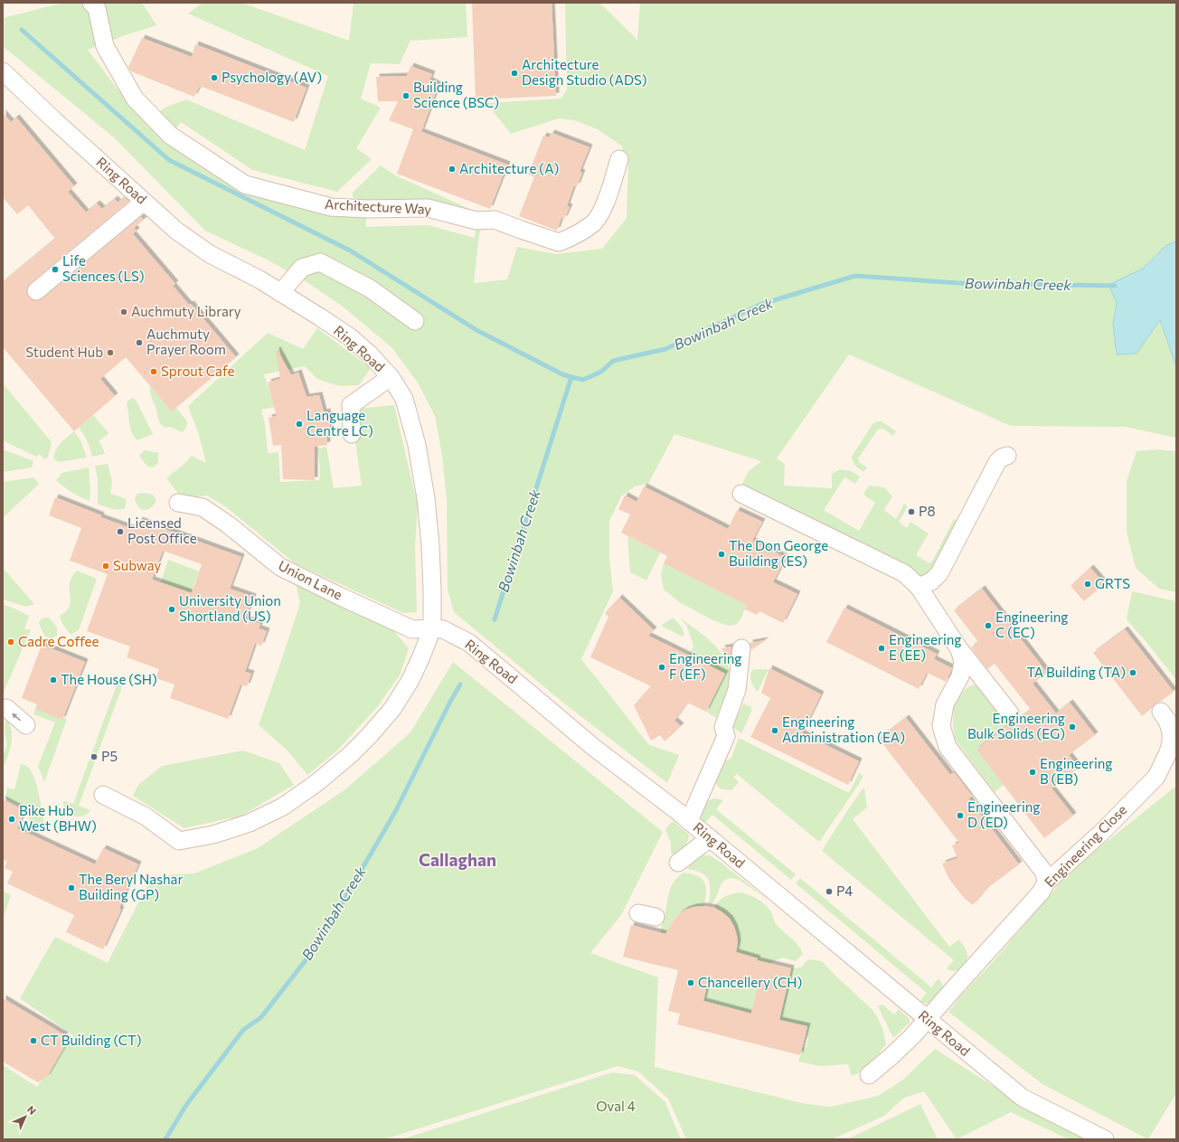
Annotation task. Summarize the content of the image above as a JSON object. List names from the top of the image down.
{
  "streets": {
    "street": [
      "Ring Road",
      "Architecture Way",
      "Union Lane",
      "Engineering Close"
    ]
  },
  "crossings": [
    ["Ring Road", "Union Lane"],
    ["Ring Road", "Engineering Close"]
  ],
  "districts": ["Callaghan"],
  "water": ["Bowinbah Creek"],
  "parks": ["Oval 4"],
  "places": [
    "Architecture Design Studio (ADS)",
    "Psychology (AV)",
    "Building Science (BSC)",
    "Architecture (A)",
    "Life Sciences (LS)",
    "Auchmuty Library",
    "Auchmuty Prayer Room",
    "Student Hub",
    "Sprout Cafe",
    "Language Centre LC)",
    "P8",
    "Licensed Post Office",
    "The Don George Building (ES)",
    "Subway",
    "GRTS",
    "University Union Shortland (US)",
    "Engineering C (EC)",
    "Cadre Coffee",
    "Engineering E (EE)",
    "Engineering F (EF)",
    "TA Building (TA)",
    "The House (SH)",
    "Engineering Bulk Solids (EG)",
    "Engineering Administration (EA)",
    "P5",
    "Engineering B (EB)",
    "Engineering D (ED)",
    "Bike Hub West (BHW)",
    "The Beryl Nashar Building (GP)",
    "P4",
    "Chancellery (CH)",
    "CT Building (CT)"
  ],
  "north": "top right"
}
